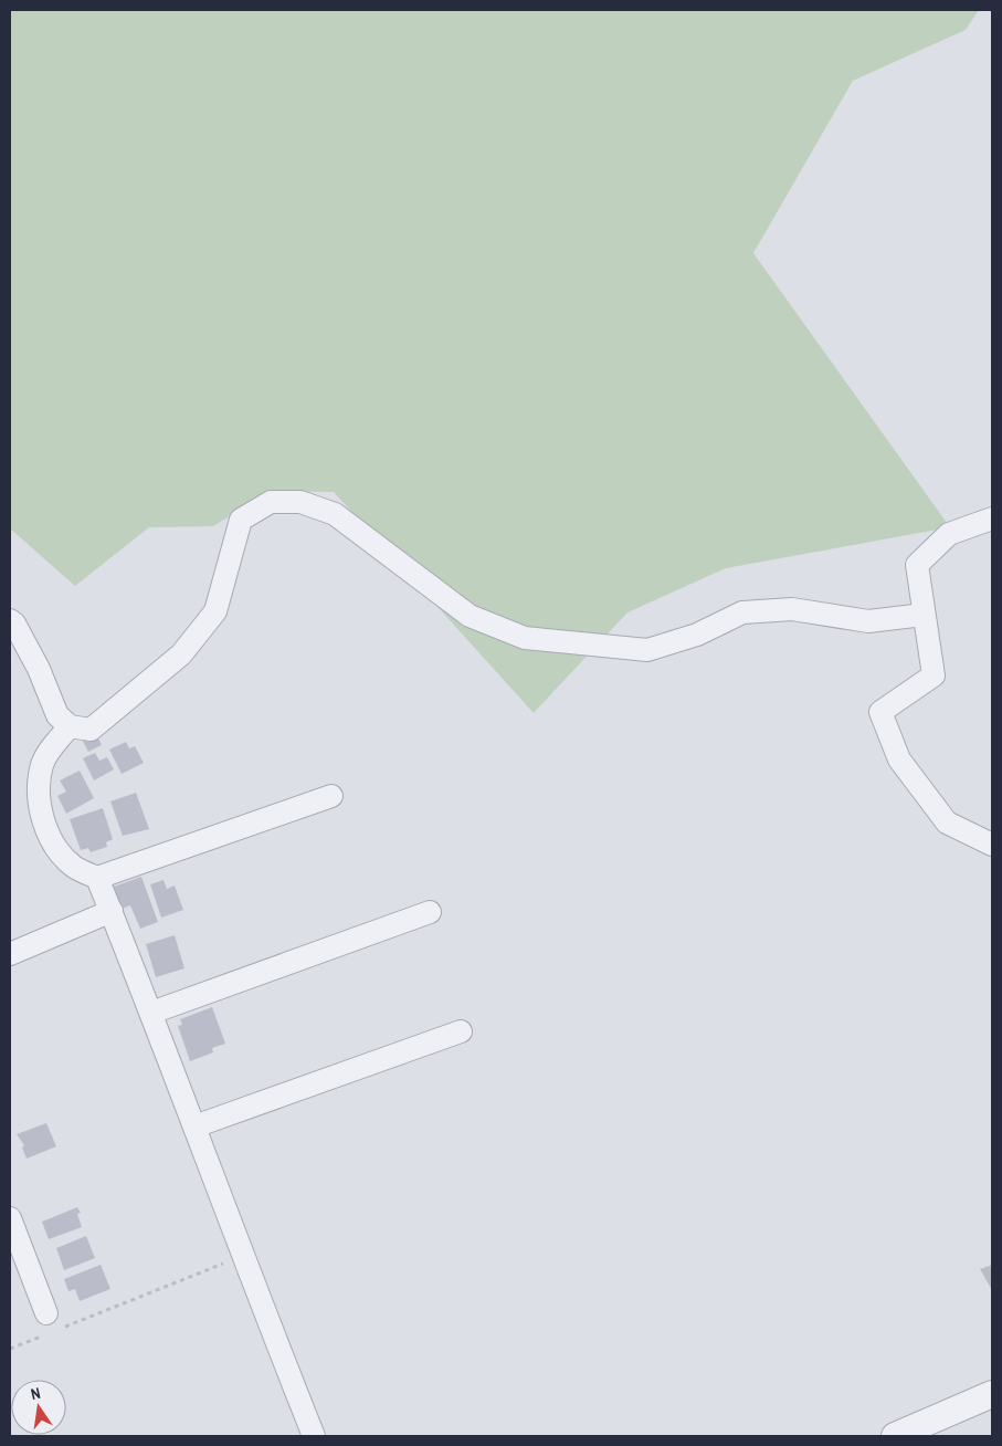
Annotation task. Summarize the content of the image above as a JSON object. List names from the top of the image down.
{
  "north": "top"
}
